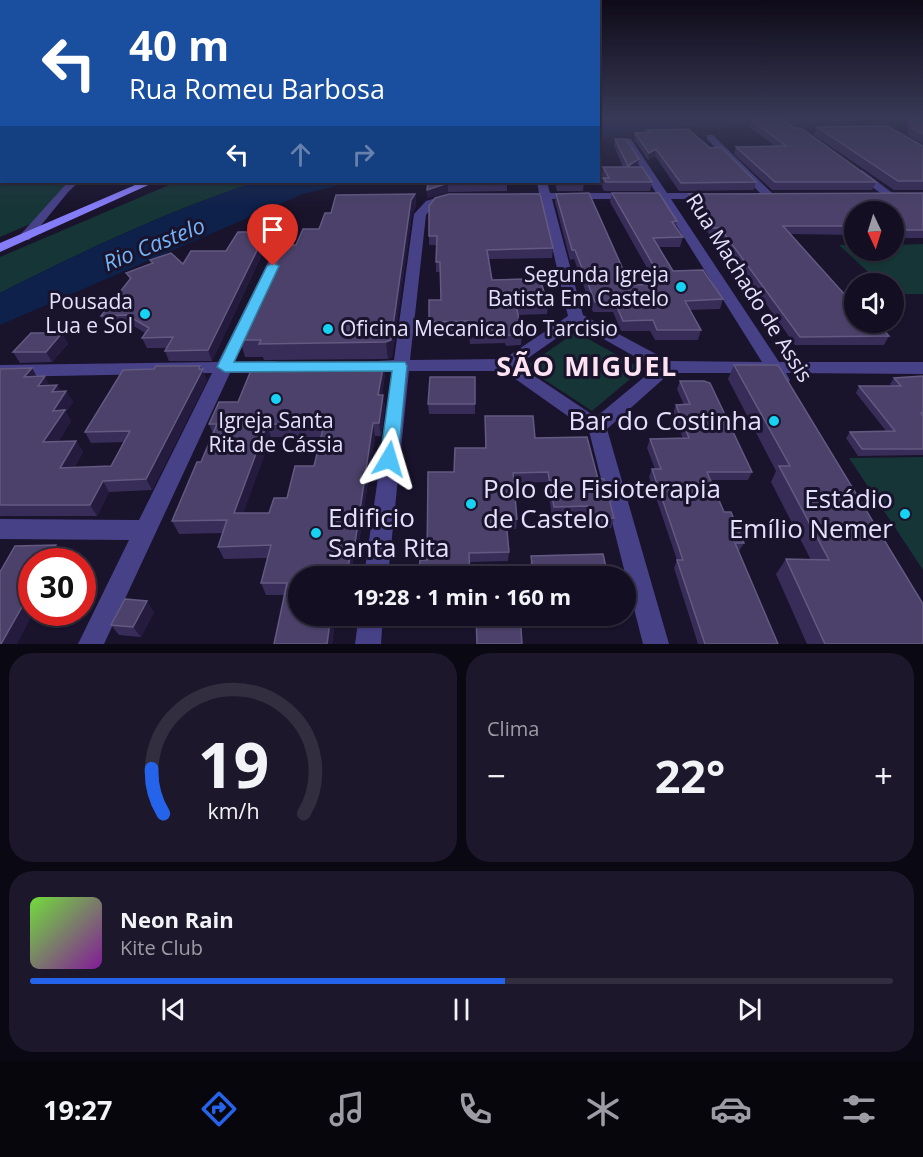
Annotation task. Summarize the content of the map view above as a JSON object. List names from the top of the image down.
{
  "streets": {
    "street": ["Rua Machado de Assis"]
  },
  "districts": ["SÃO MIGUEL"],
  "water": ["Rio Castelo"],
  "places": [
    "Segunda Igreja Batista Em Castelo",
    "Pousada Lua e Sol",
    "Oficina Mecanica do Tarcisio",
    "Igreja Santa Rita de Cássia",
    "Bar do Costinha",
    "Polo de Fisioterapia de Castelo",
    "Estádio Emílio Nemer",
    "Edificio Santa Rita"
  ],
  "north": "bottom",
  "page": {
    "turn": ["40 m", "Rua Romeu Barbosa"],
    "limit": "30",
    "trip": "19:28 · 1 min · 160 m",
    "tile": "Clima",
    "heat": ["−", "22°", "+"],
    "song": ["Neon Rain", "Kite Club"],
    "tabs": "19:27",
    "gauge": ["19", "km/h"]
  }
}
